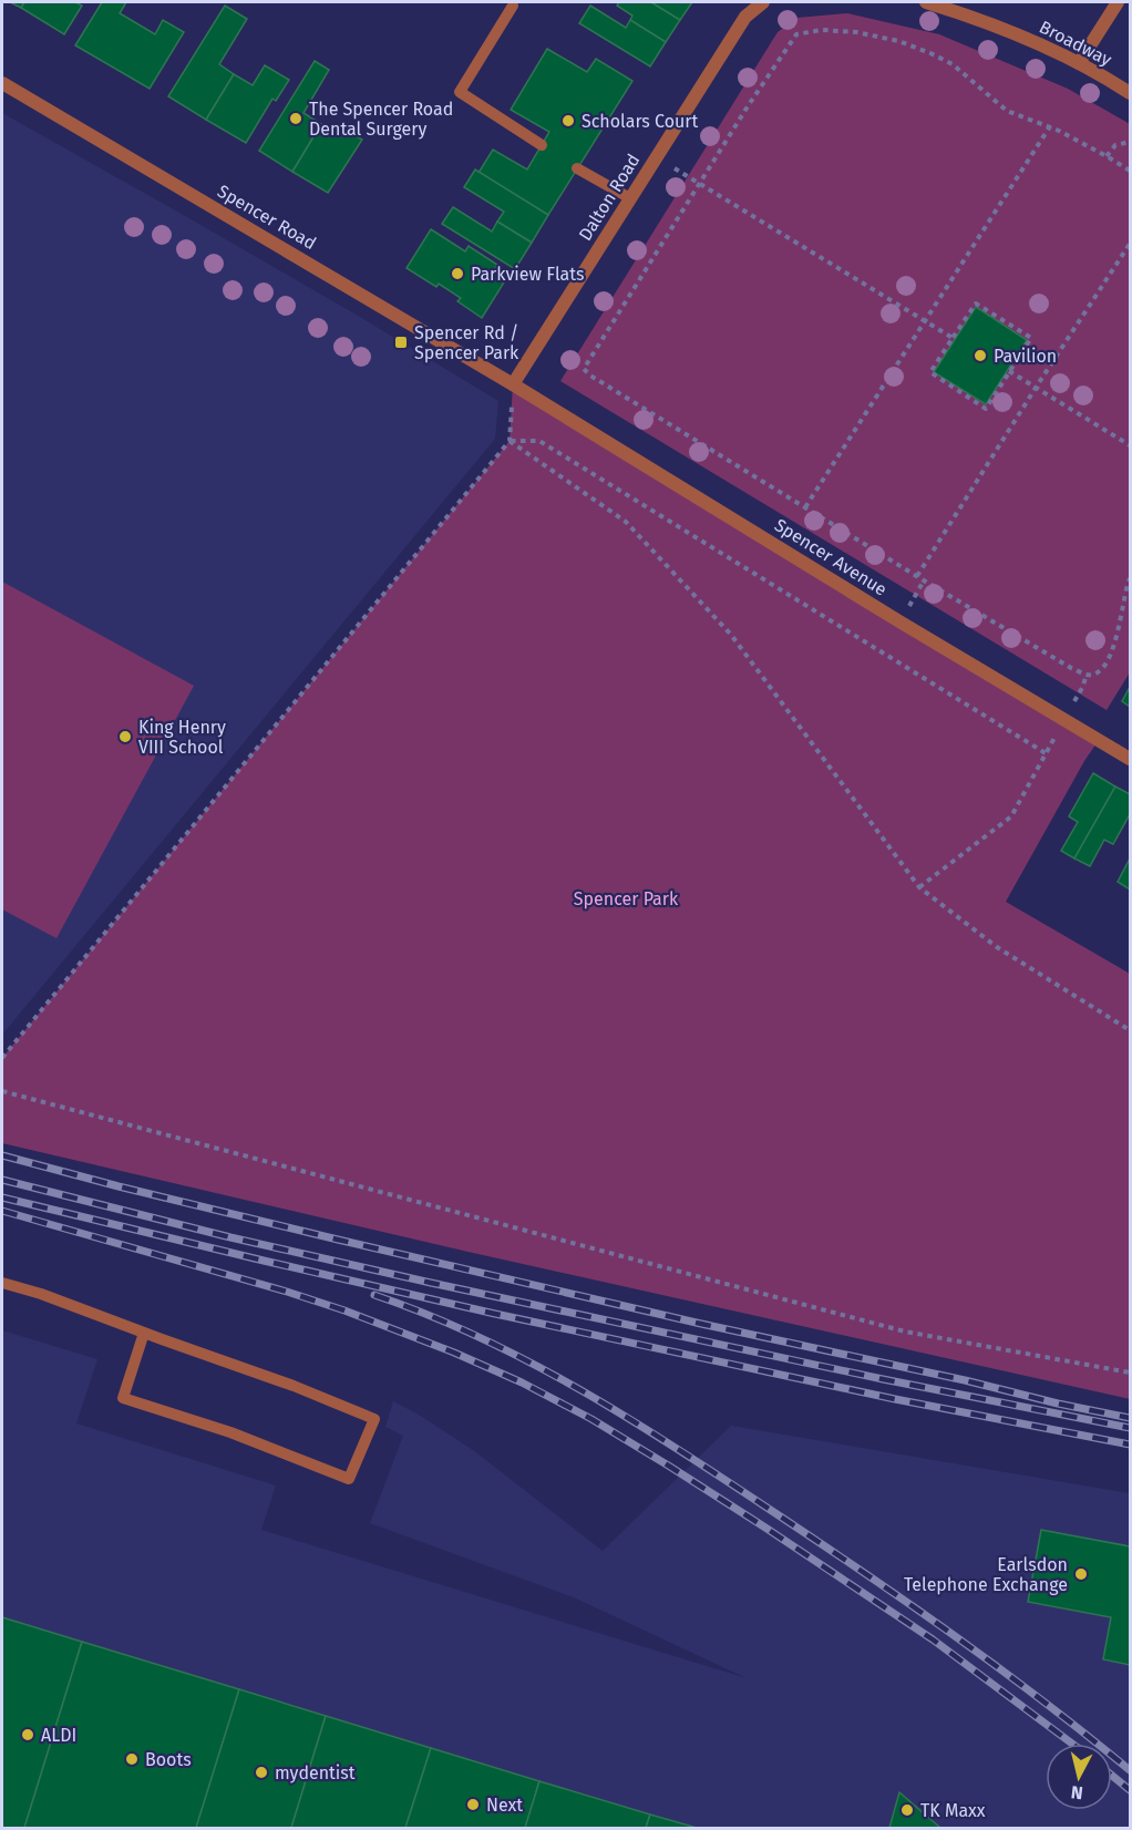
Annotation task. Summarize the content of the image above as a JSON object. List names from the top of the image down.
{
  "streets": {
    "street": [
      "Broadway",
      "Dalton Road",
      "Spencer Road",
      "Spencer Avenue"
    ]
  },
  "crossings": [
    ["Dalton Road", "Spencer Road"],
    ["Dalton Road", "Spencer Avenue"],
    ["Spencer Road", "Spencer Avenue"]
  ],
  "parks": ["Spencer Park"],
  "places": {
    "other": [
      "The Spencer Road Dental Surgery",
      "Scholars Court",
      "Parkview Flats",
      "Pavilion",
      "King Henry VIII School",
      "Earlsdon Telephone Exchange",
      "ALDI",
      "Boots",
      "mydentist",
      "Next",
      "TK Maxx"
    ],
    "transit": ["Spencer Rd / Spencer Park"]
  },
  "north": "bottom"
}
